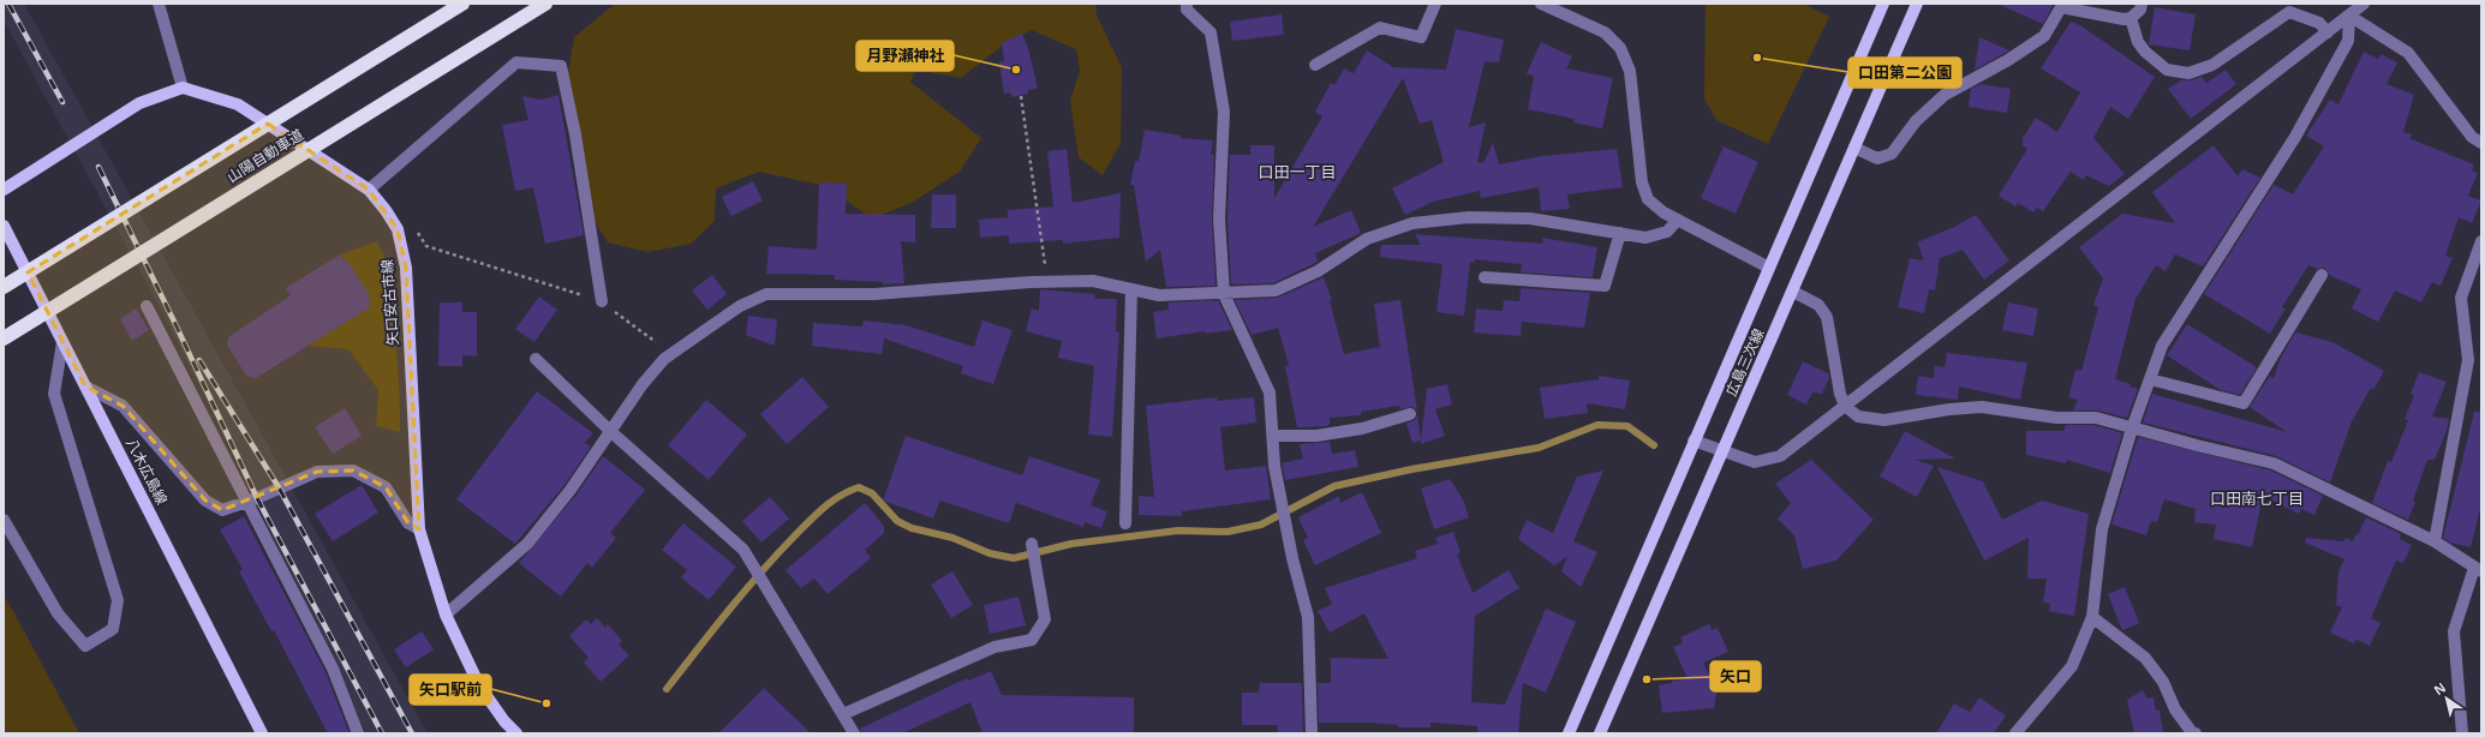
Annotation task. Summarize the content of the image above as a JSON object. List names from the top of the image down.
{
  "streets": {
    "highway": ["山陽自動車道"],
    "main road": ["矢口安古市線", "広島三次線", "八木広島線"]
  },
  "districts": ["口田一丁目", "口田南七丁目"],
  "places": [
    "口田第二公園",
    "月野瀬神社",
    "矢口",
    "矢口駅前"
  ],
  "north": "top left"
}
